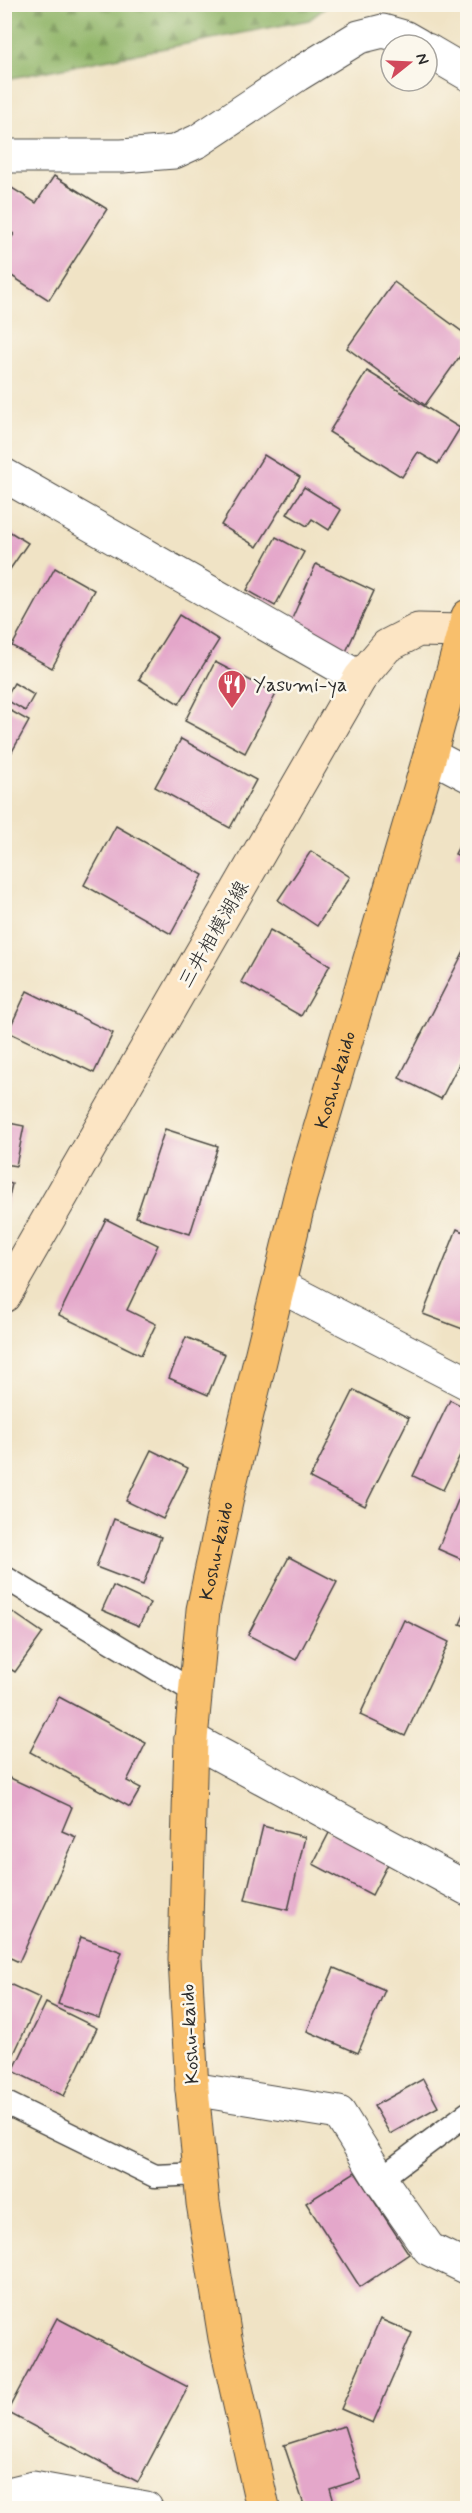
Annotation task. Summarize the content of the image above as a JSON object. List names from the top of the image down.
{
  "streets": {
    "highway": ["Koshu-kaido"],
    "main road": ["三井相模湖線"]
  },
  "crossings": [
    ["三井相模湖線", "Koshu-kaido"]
  ],
  "places": {
    "restaurant": ["Yasumi-ya"]
  },
  "north": "right"
}
